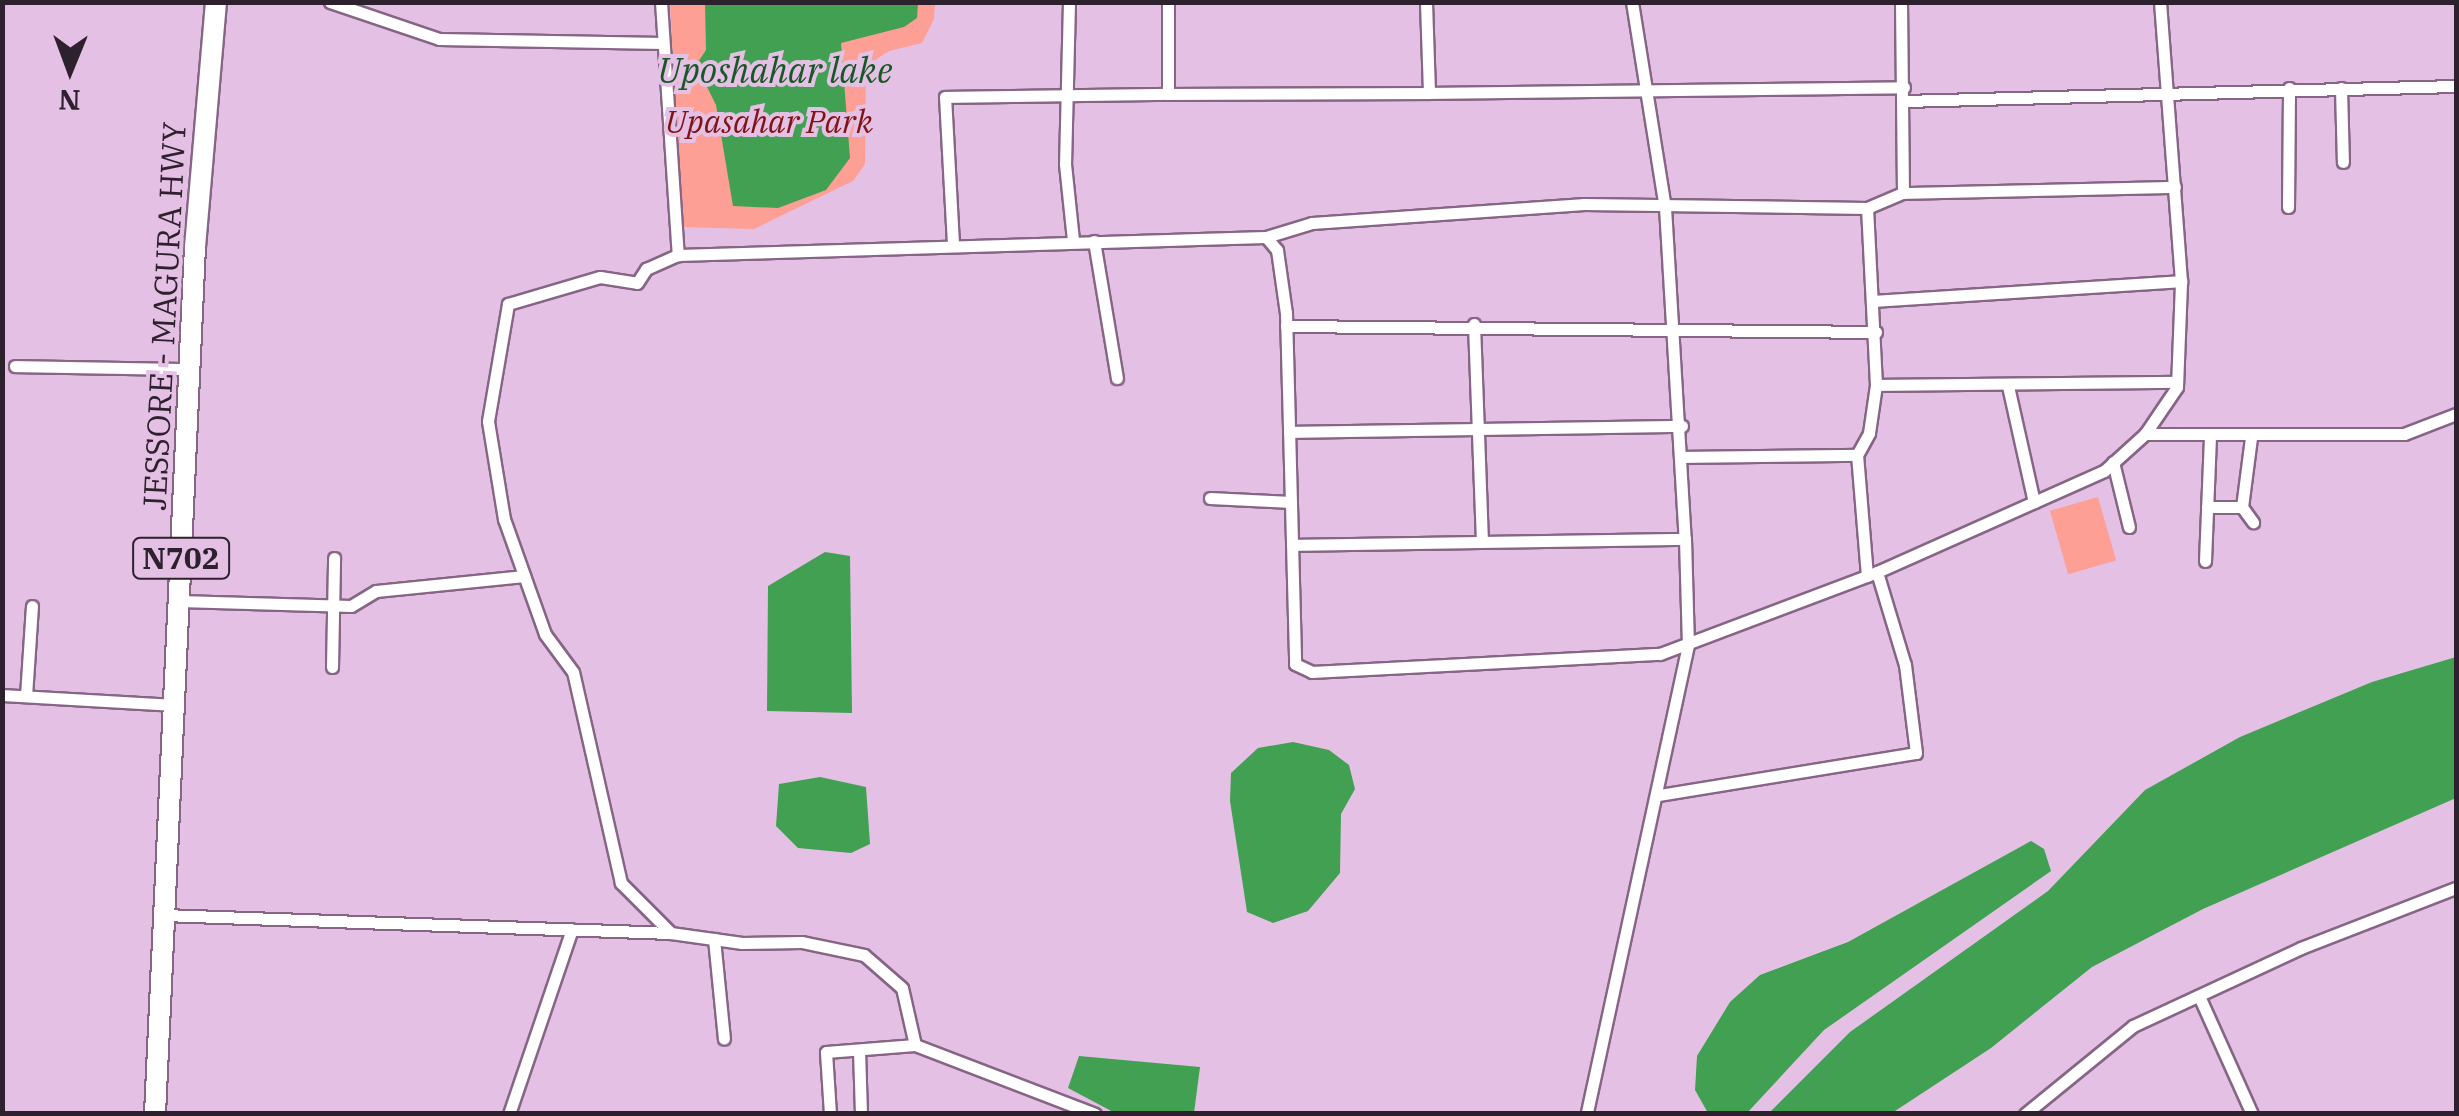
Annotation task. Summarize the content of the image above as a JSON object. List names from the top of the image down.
{
  "streets": {
    "highway": ["JESSORE - MAGURA HWY", "N702"]
  },
  "water": ["Uposhahar lake"],
  "parks": ["Upasahar Park"],
  "north": "bottom"
}
